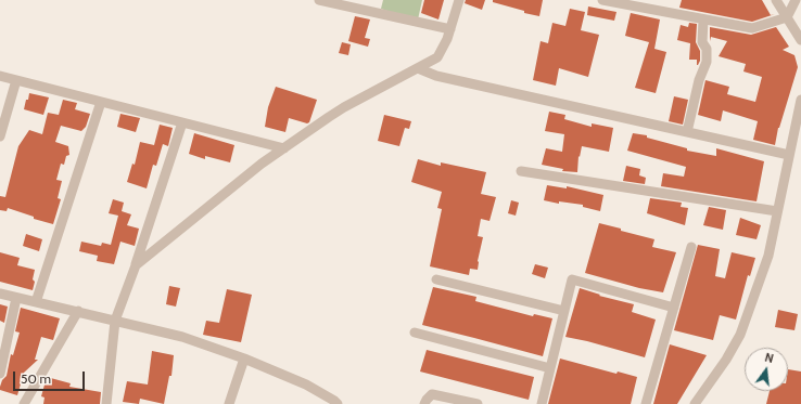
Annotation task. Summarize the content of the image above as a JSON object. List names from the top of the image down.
{
  "scale_bar": "50 m",
  "north": "top"
}
